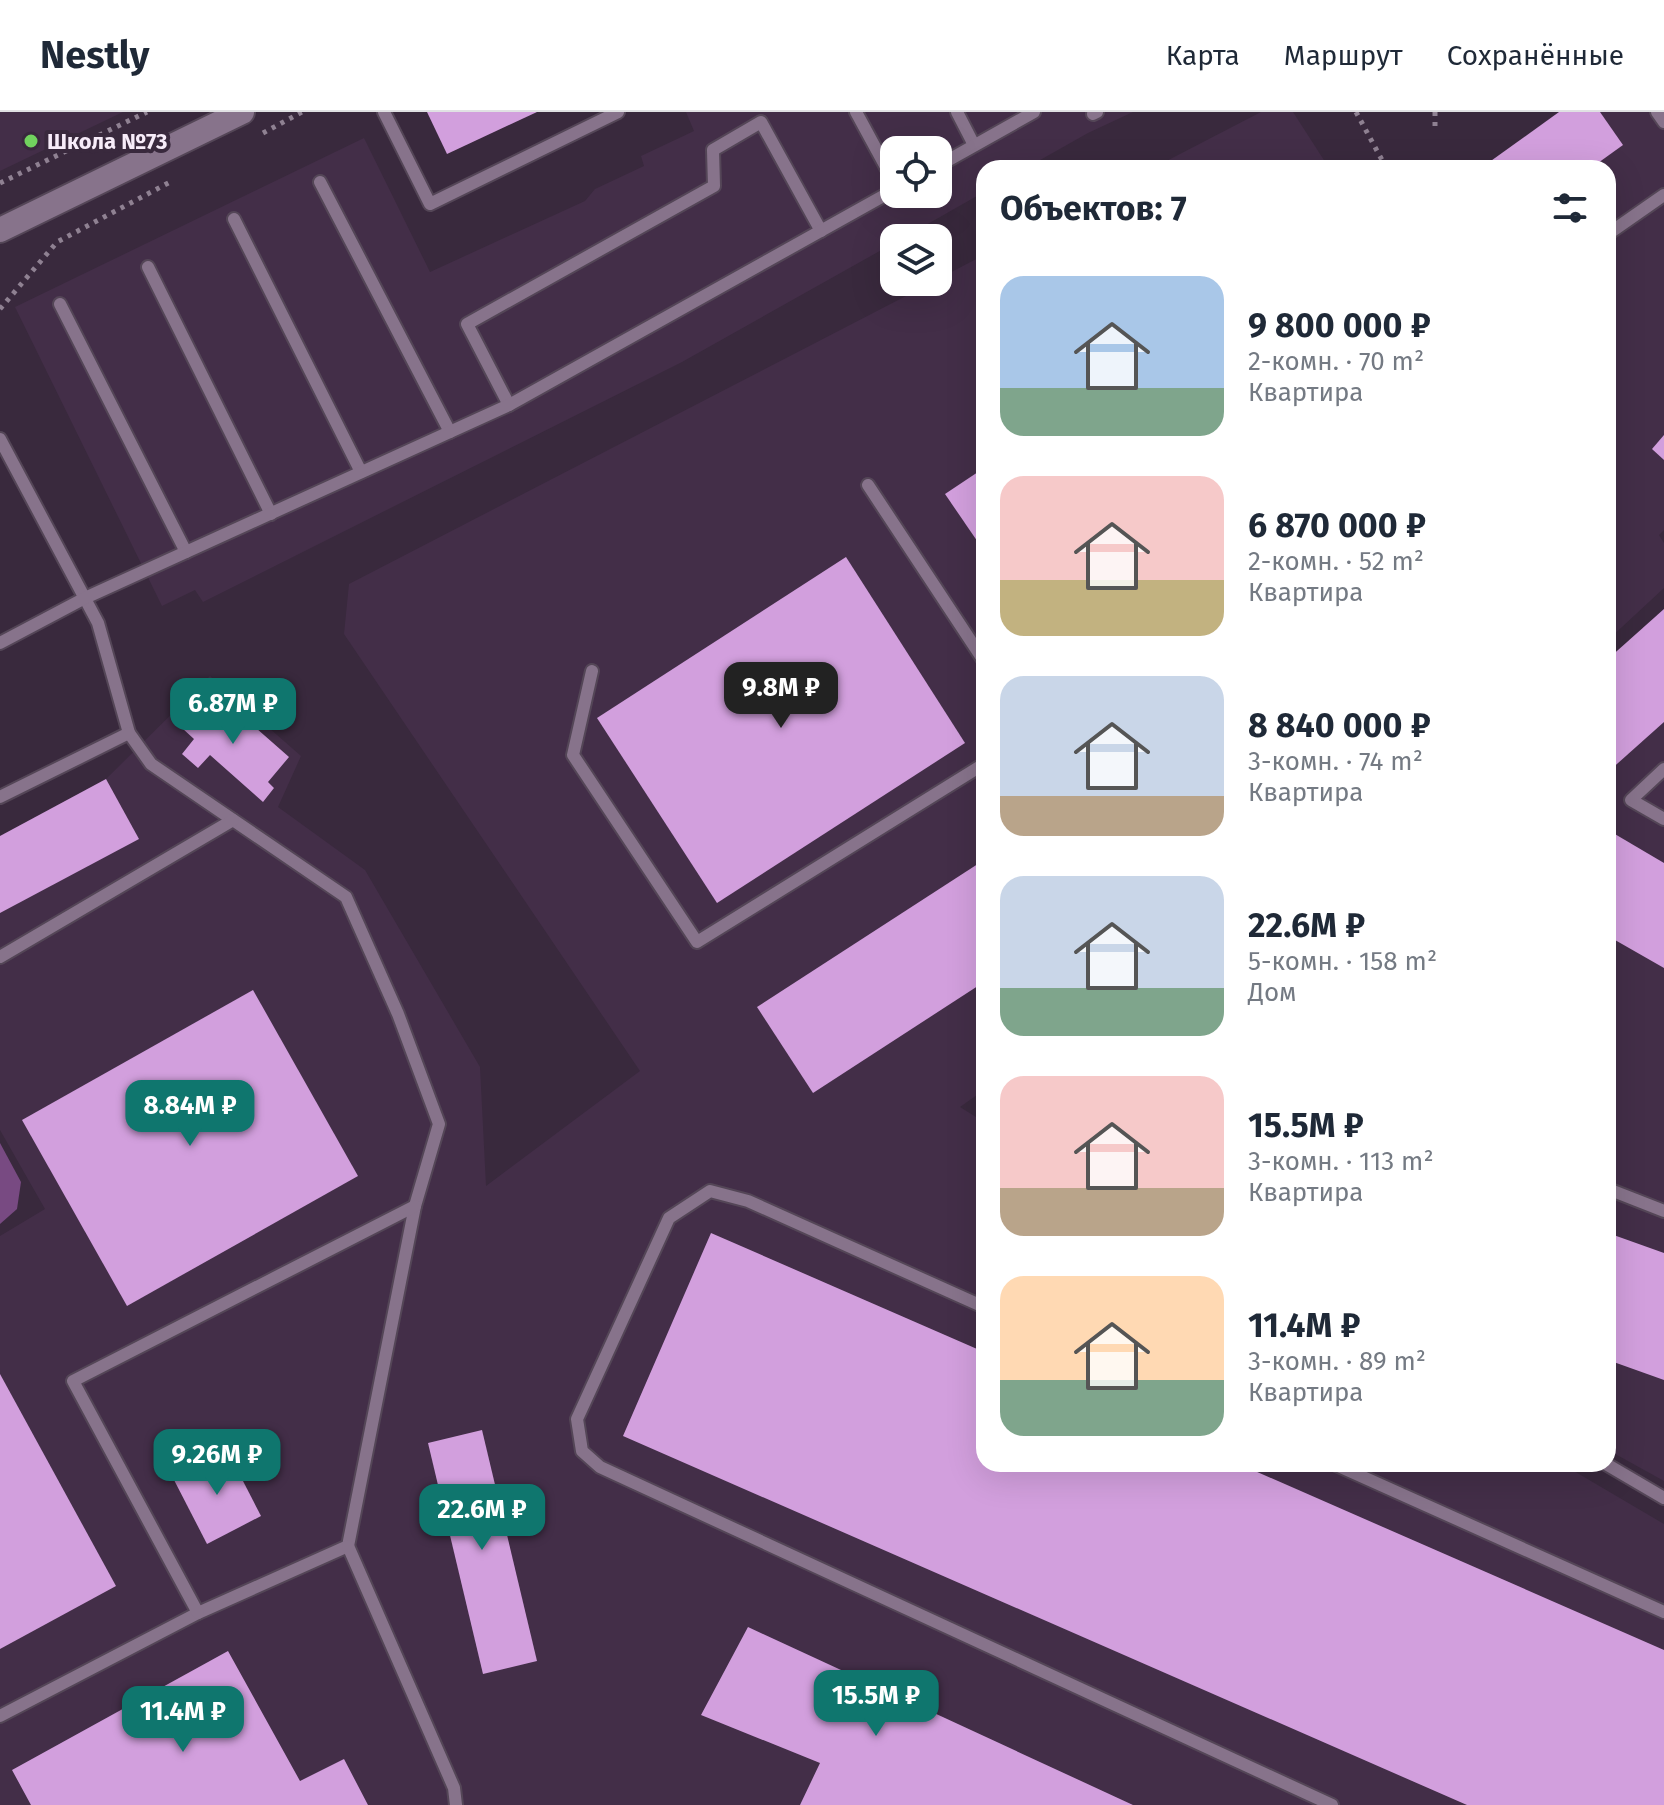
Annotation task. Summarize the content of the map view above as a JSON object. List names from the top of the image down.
{
  "places": ["Школа №73"],
  "page": {
    "header": "Nestly",
    "nav": ["Карта", "Маршрут", "Сохранённые"],
    "heading": "Объектов: 7",
    "list": [
      {
        "name": "9 800 000 ₽",
        "note": "2-комн. · 70 m² · Квартира"
      },
      {
        "name": "6 870 000 ₽",
        "note": "2-комн. · 52 m² · Квартира"
      },
      {
        "name": "8 840 000 ₽",
        "note": "3-комн. · 74 m² · Квартира"
      },
      {
        "name": "22.6M ₽",
        "note": "5-комн. · 158 m² · Дом"
      },
      {
        "name": "15.5M ₽",
        "note": "3-комн. · 113 m² · Квартира"
      },
      {
        "name": "11.4M ₽",
        "note": "3-комн. · 89 m² · Квартира"
      }
    ],
    "price": [
      "9.8M ₽",
      "6.87M ₽",
      "8.84M ₽",
      "9.26M ₽",
      "22.6M ₽",
      "15.5M ₽",
      "11.4M ₽"
    ]
  }
}
